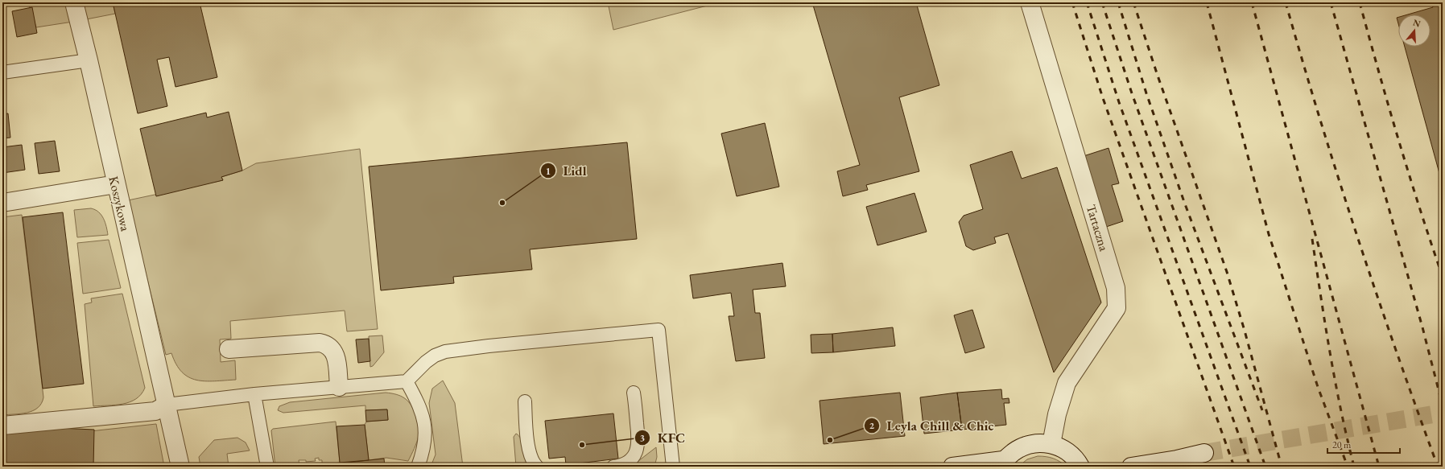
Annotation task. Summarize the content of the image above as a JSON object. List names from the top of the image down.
{
  "streets": {
    "street": ["Koszykowa", "Tartaczna"]
  },
  "places": ["Lidl", "Leyla Chill & Chic", "KFC"],
  "scale_bar": "20 m",
  "north": "top"
}
